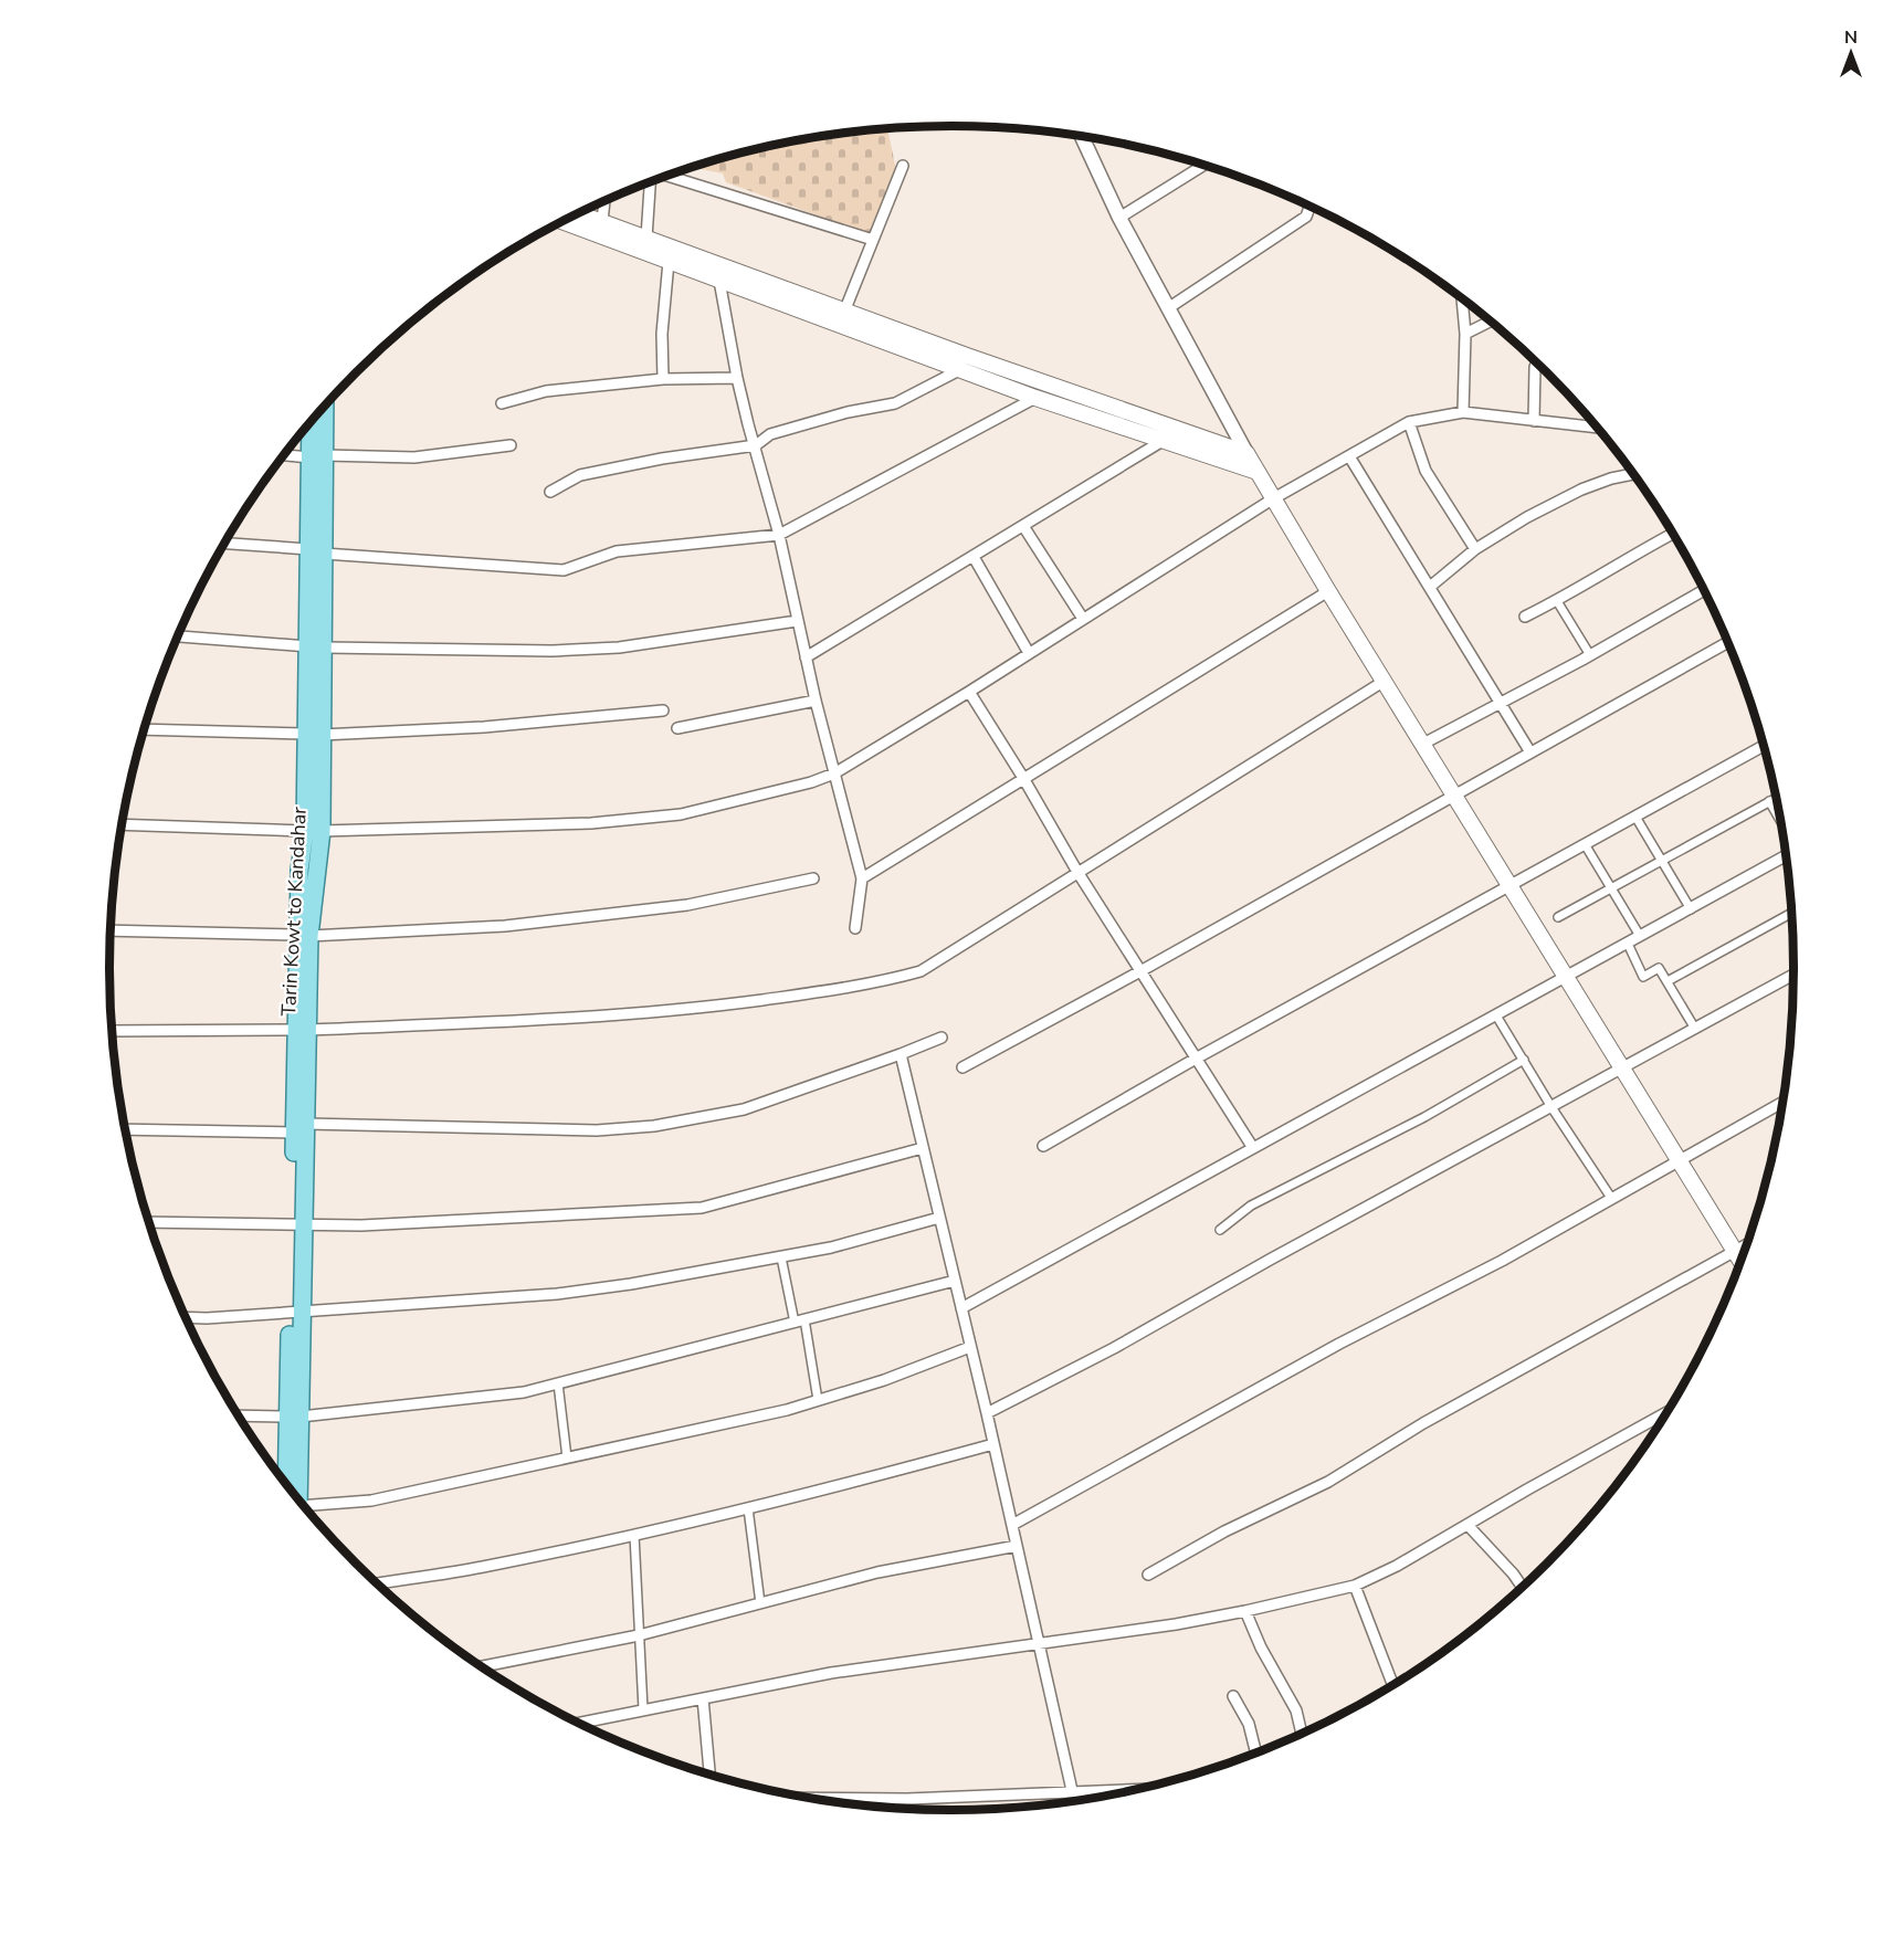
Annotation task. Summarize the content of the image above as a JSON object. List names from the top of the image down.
{
  "streets": {
    "main road": ["Tarin Kowt to Kandahar"]
  },
  "north": "top"
}
